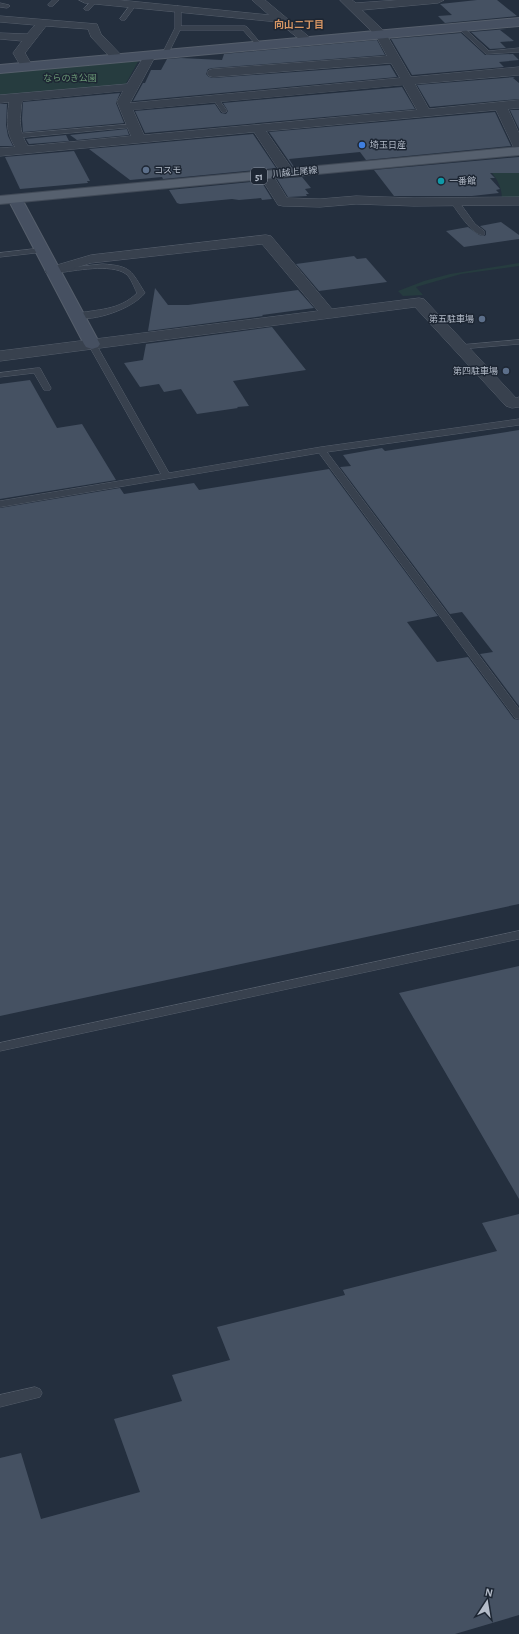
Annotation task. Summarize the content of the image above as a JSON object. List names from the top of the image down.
{
  "streets": {
    "main road": ["川越上尾線", "51"]
  },
  "districts": ["向山二丁目"],
  "parks": ["ならのき公園"],
  "places": [
    "埼玉日産",
    "コスモ",
    "一番館",
    "第五駐車場",
    "第四駐車場"
  ],
  "north": "top"
}
